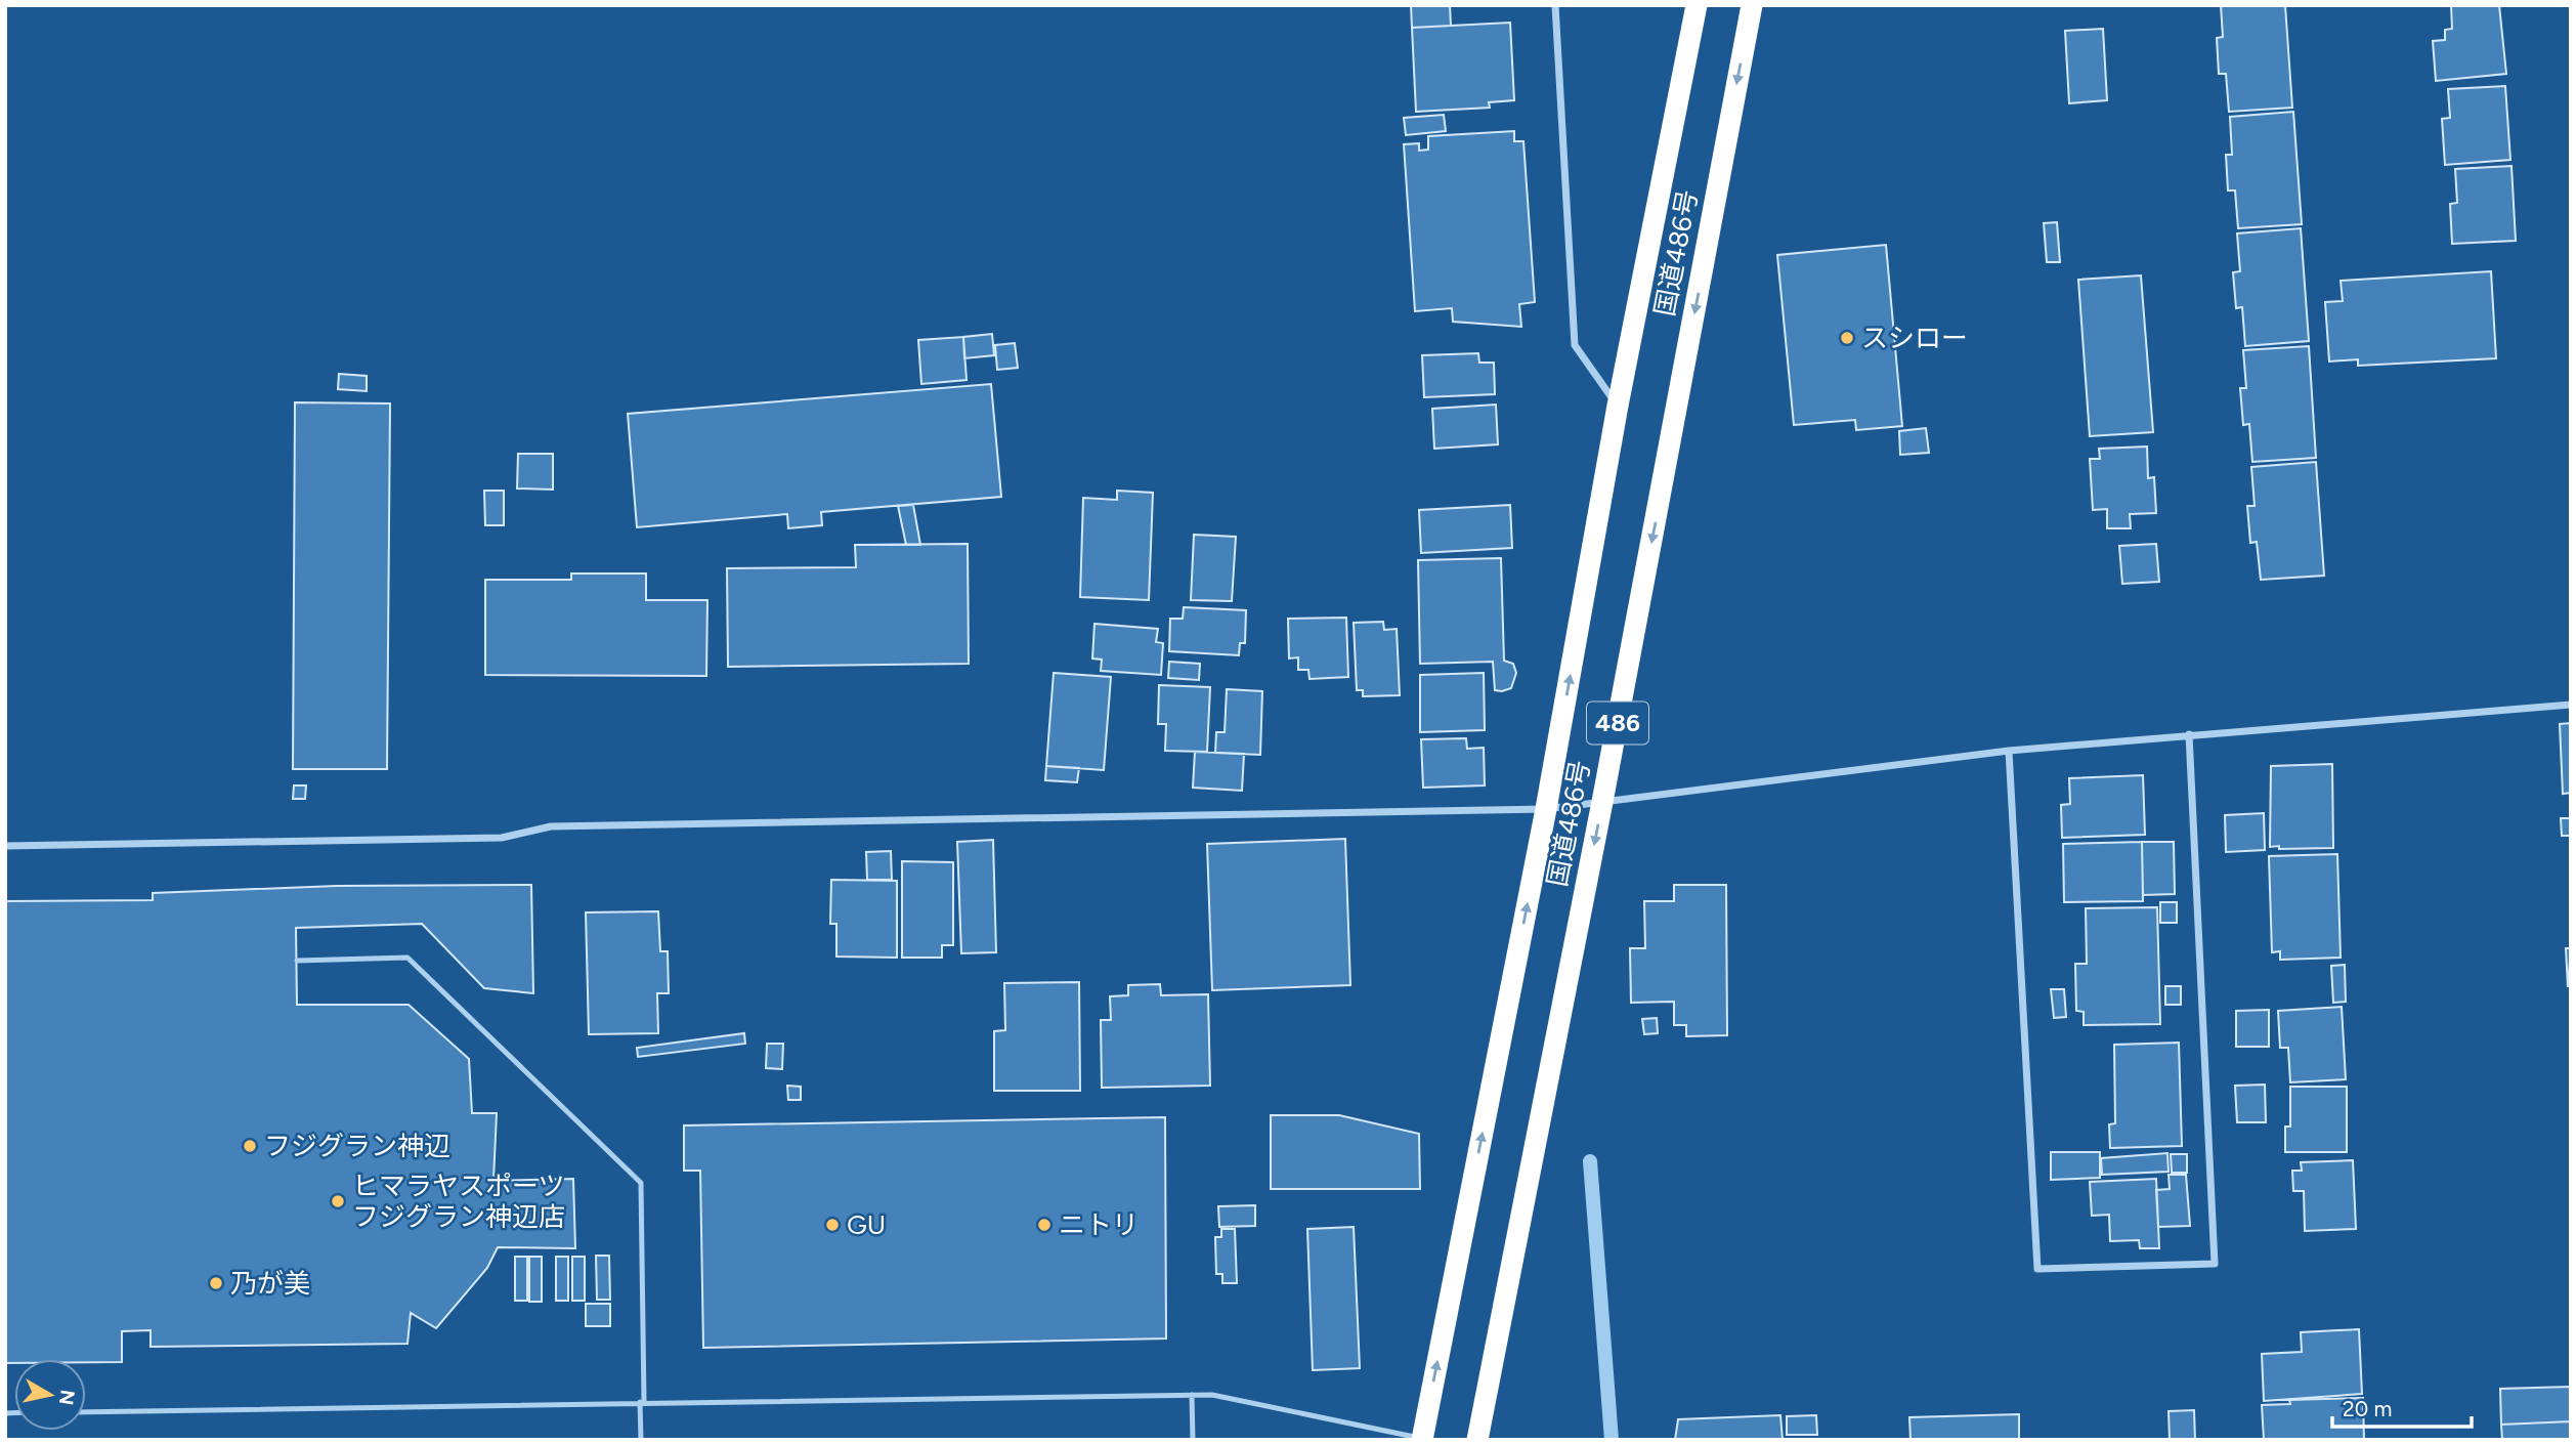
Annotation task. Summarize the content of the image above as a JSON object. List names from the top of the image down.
{
  "streets": {
    "highway": ["国道486号", "486"]
  },
  "places": [
    "スシロー",
    "フジグラン神辺",
    "ヒマラヤスポーツ フジグラン神辺店",
    "GU",
    "ニトリ",
    "乃が美"
  ],
  "scale_bar": "20 m",
  "north": "right"
}
